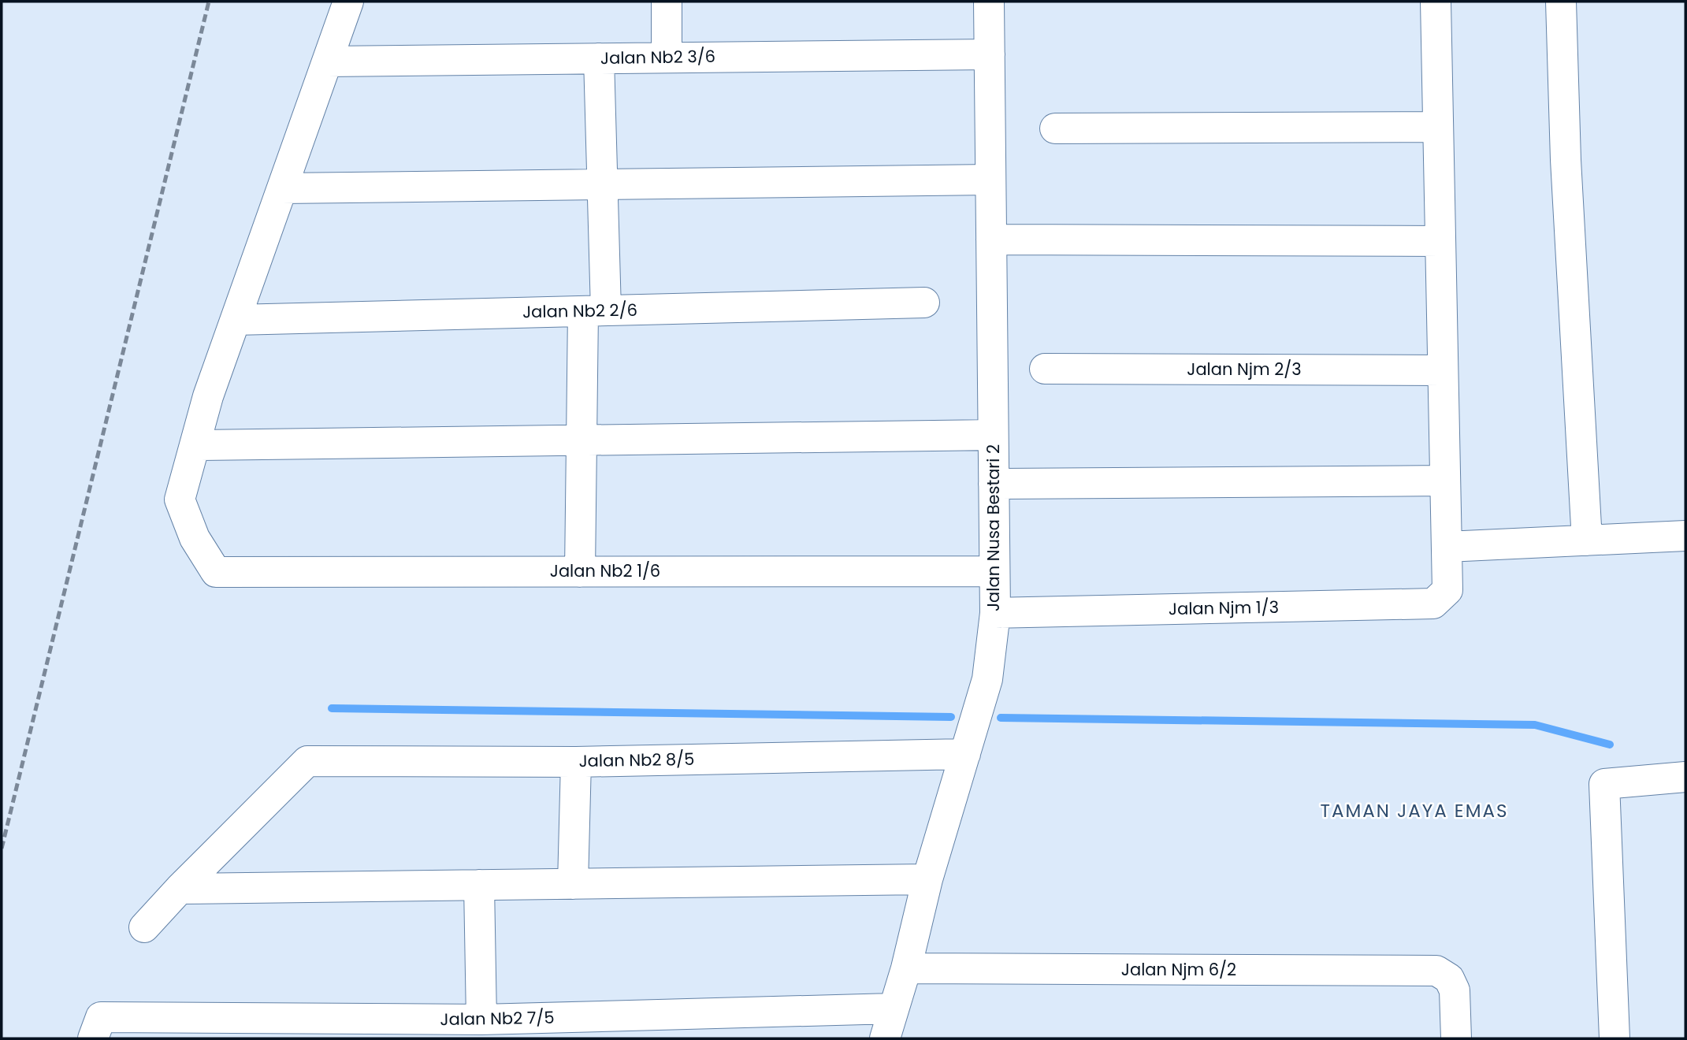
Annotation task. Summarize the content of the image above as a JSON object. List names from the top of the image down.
{
  "streets": {
    "street": [
      "Jalan Nb2 3/6",
      "Jalan Nb2 2/6",
      "Jalan Njm 2/3",
      "Jalan Nusa Bestari 2",
      "Jalan Nb2 1/6",
      "Jalan Njm 1/3",
      "Jalan Nb2 8/5",
      "Jalan Njm 6/2",
      "Jalan Nb2 7/5"
    ]
  },
  "crossings": [
    ["Jalan Nb2 3/6", "Jalan Nusa Bestari 2"],
    ["Jalan Nusa Bestari 2", "Jalan Nb2 1/6"],
    ["Jalan Nusa Bestari 2", "Jalan Njm 1/3"],
    ["Jalan Nusa Bestari 2", "Jalan Nb2 8/5"],
    ["Jalan Nusa Bestari 2", "Jalan Njm 6/2"],
    ["Jalan Nusa Bestari 2", "Jalan Nb2 7/5"]
  ],
  "districts": ["TAMAN JAYA EMAS"]
}
